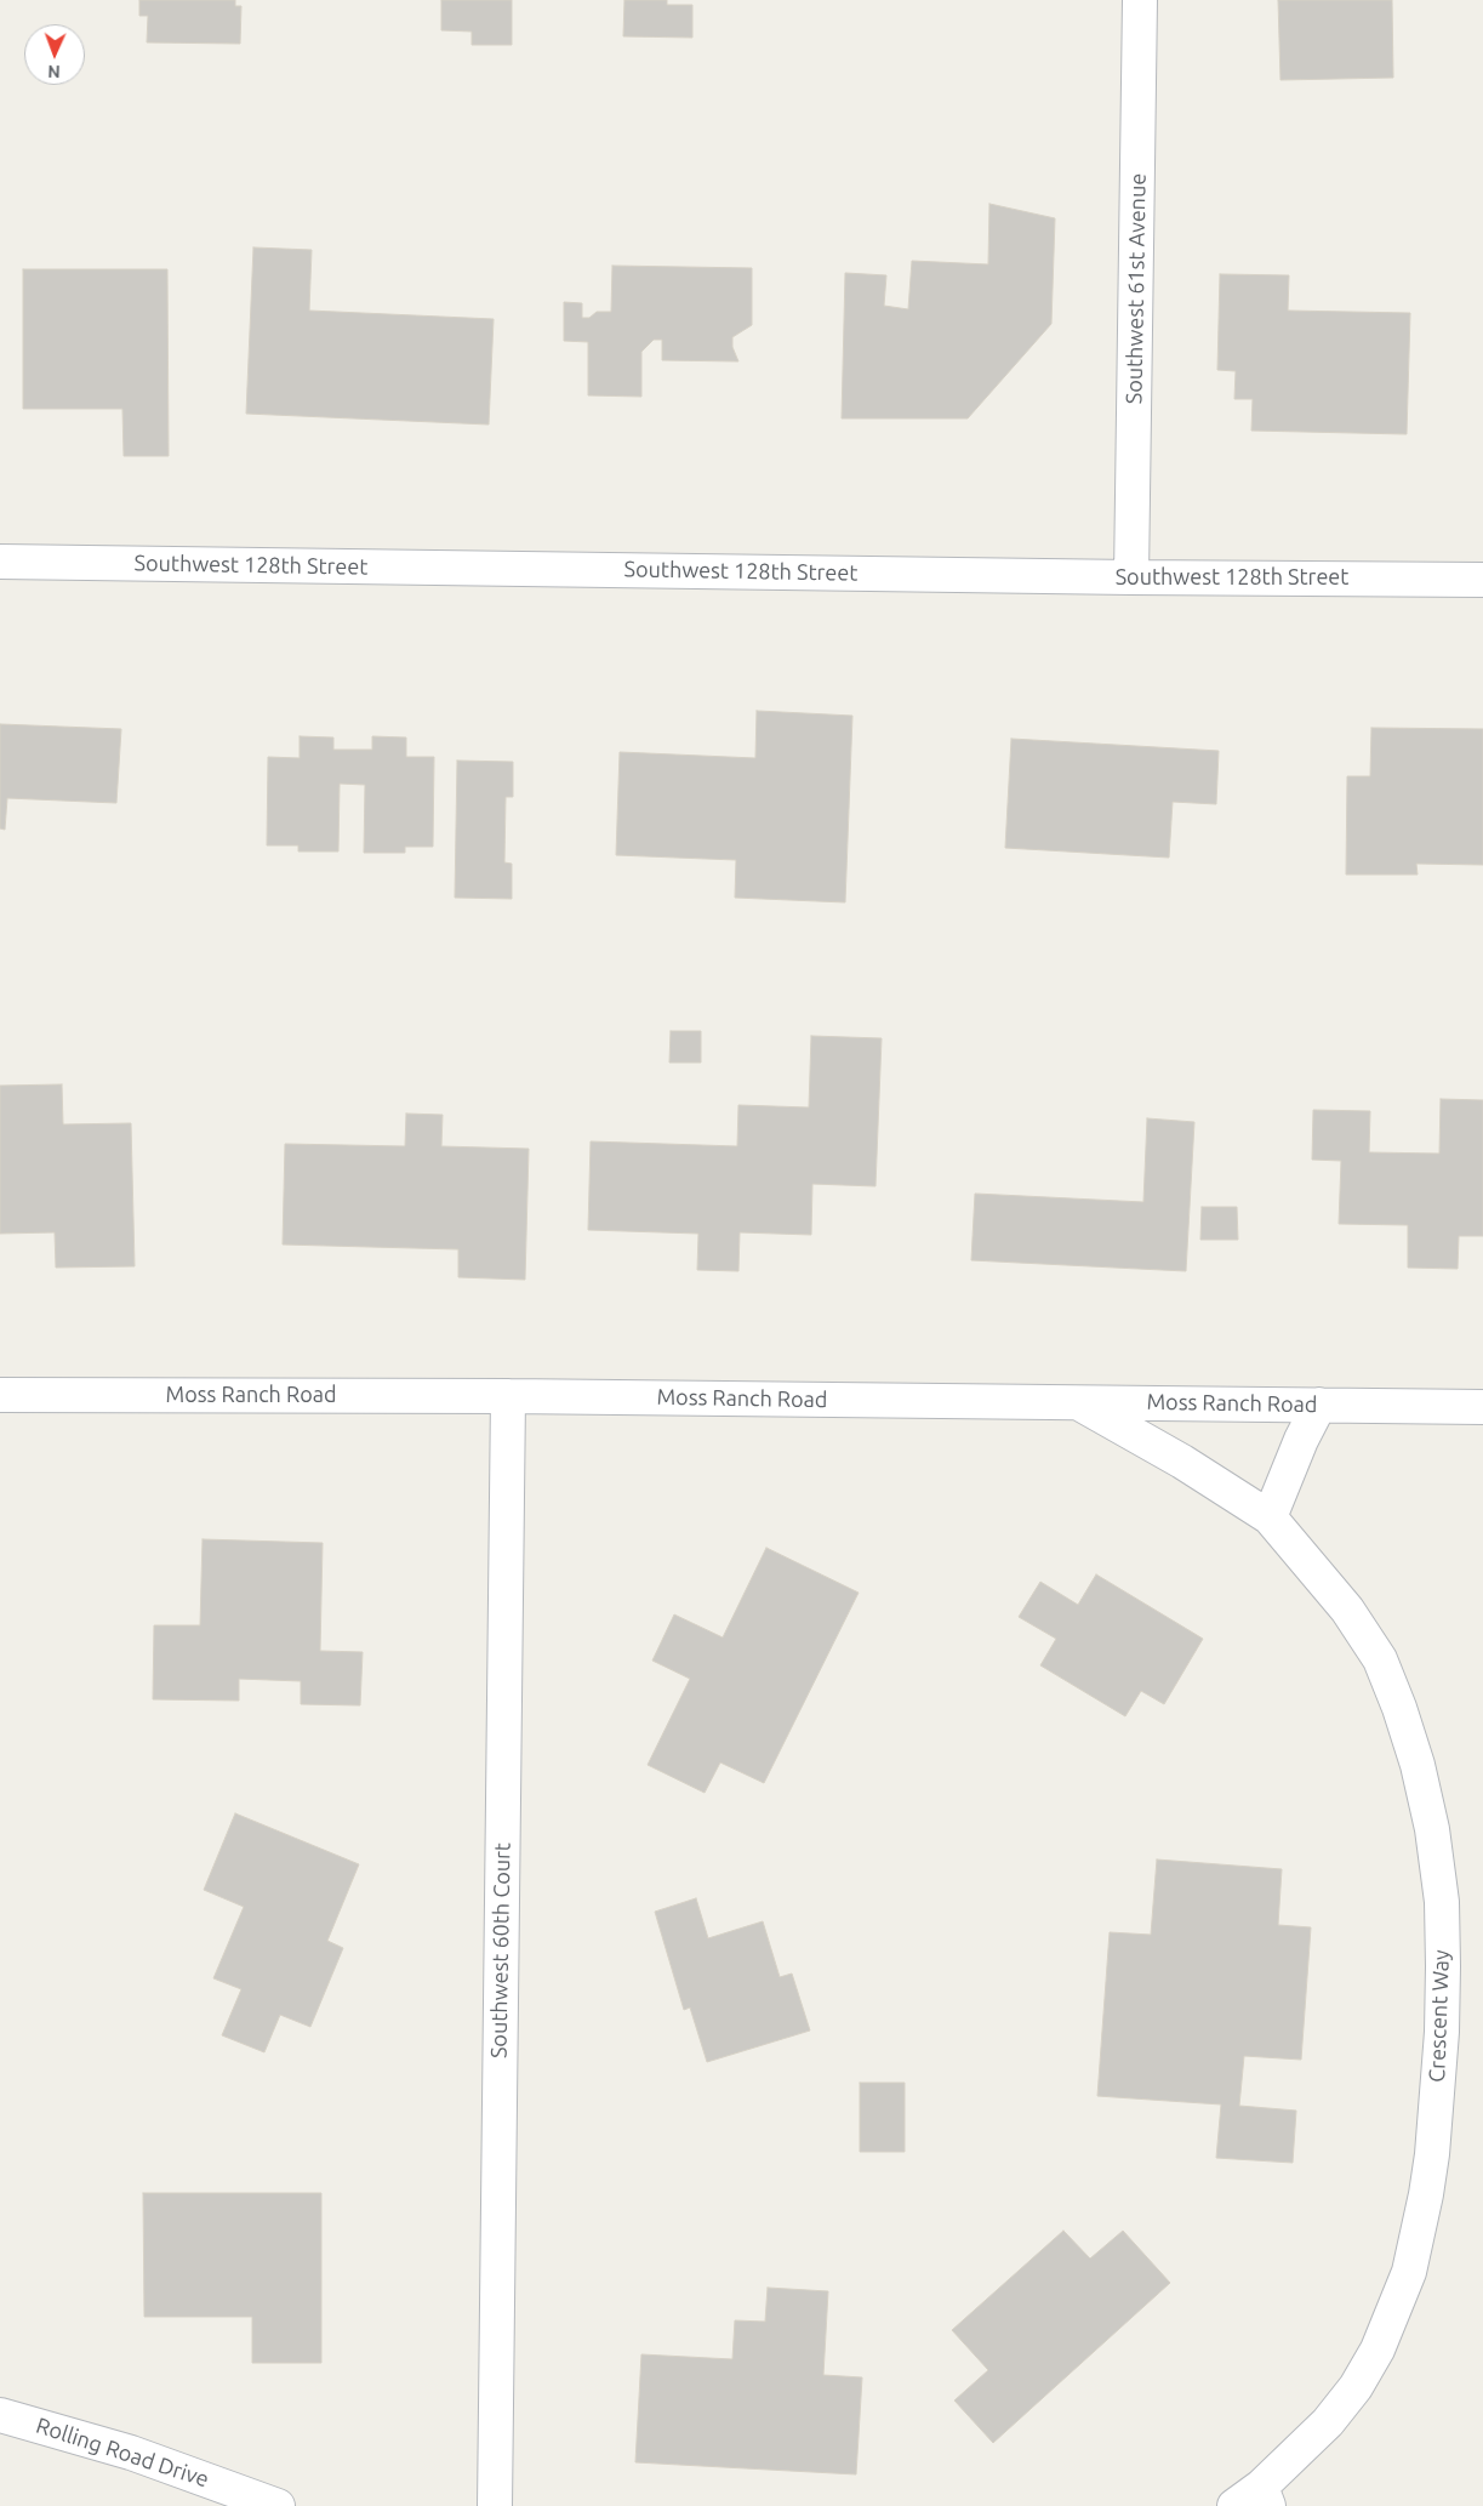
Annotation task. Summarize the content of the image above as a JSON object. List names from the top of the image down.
{
  "streets": {
    "street": [
      "Southwest 61st Avenue",
      "Southwest 128th Street",
      "Moss Ranch Road",
      "Southwest 60th Court",
      "Crescent Way",
      "Rolling Road Drive"
    ]
  },
  "crossings": [
    ["Southwest 61st Avenue", "Southwest 128th Street"],
    ["Moss Ranch Road", "Southwest 60th Court"],
    ["Moss Ranch Road", "Crescent Way"]
  ],
  "north": "bottom"
}
